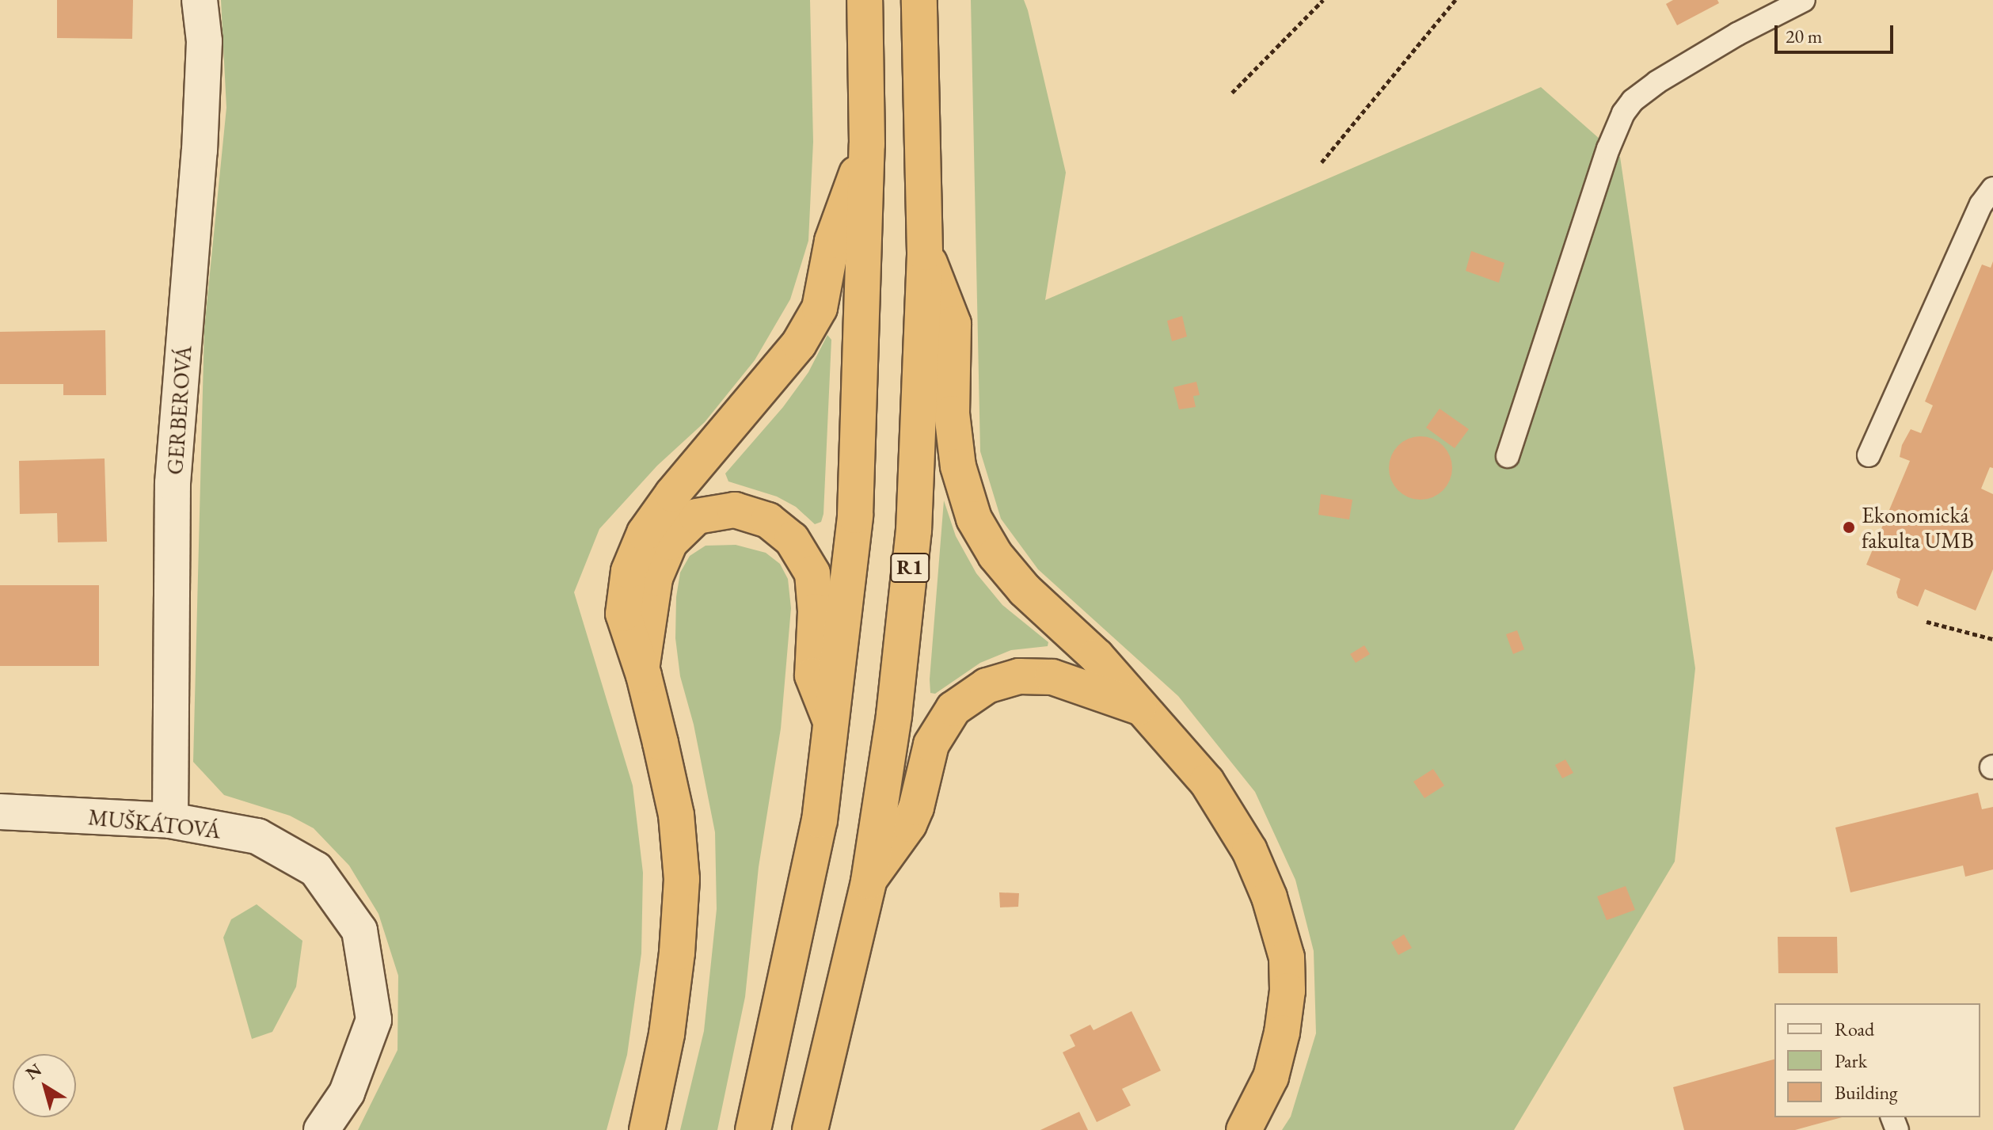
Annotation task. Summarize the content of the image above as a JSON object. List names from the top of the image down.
{
  "streets": {
    "highway": ["R1"],
    "street": ["GERBEROVÁ", "MUŠKÁTOVÁ"]
  },
  "crossings": [
    ["GERBEROVÁ", "MUŠKÁTOVÁ"]
  ],
  "places": ["Ekonomická fakulta UMB"],
  "legend": ["Road", "Park", "Building"],
  "scale_bar": "20 m",
  "north": "top left"
}
